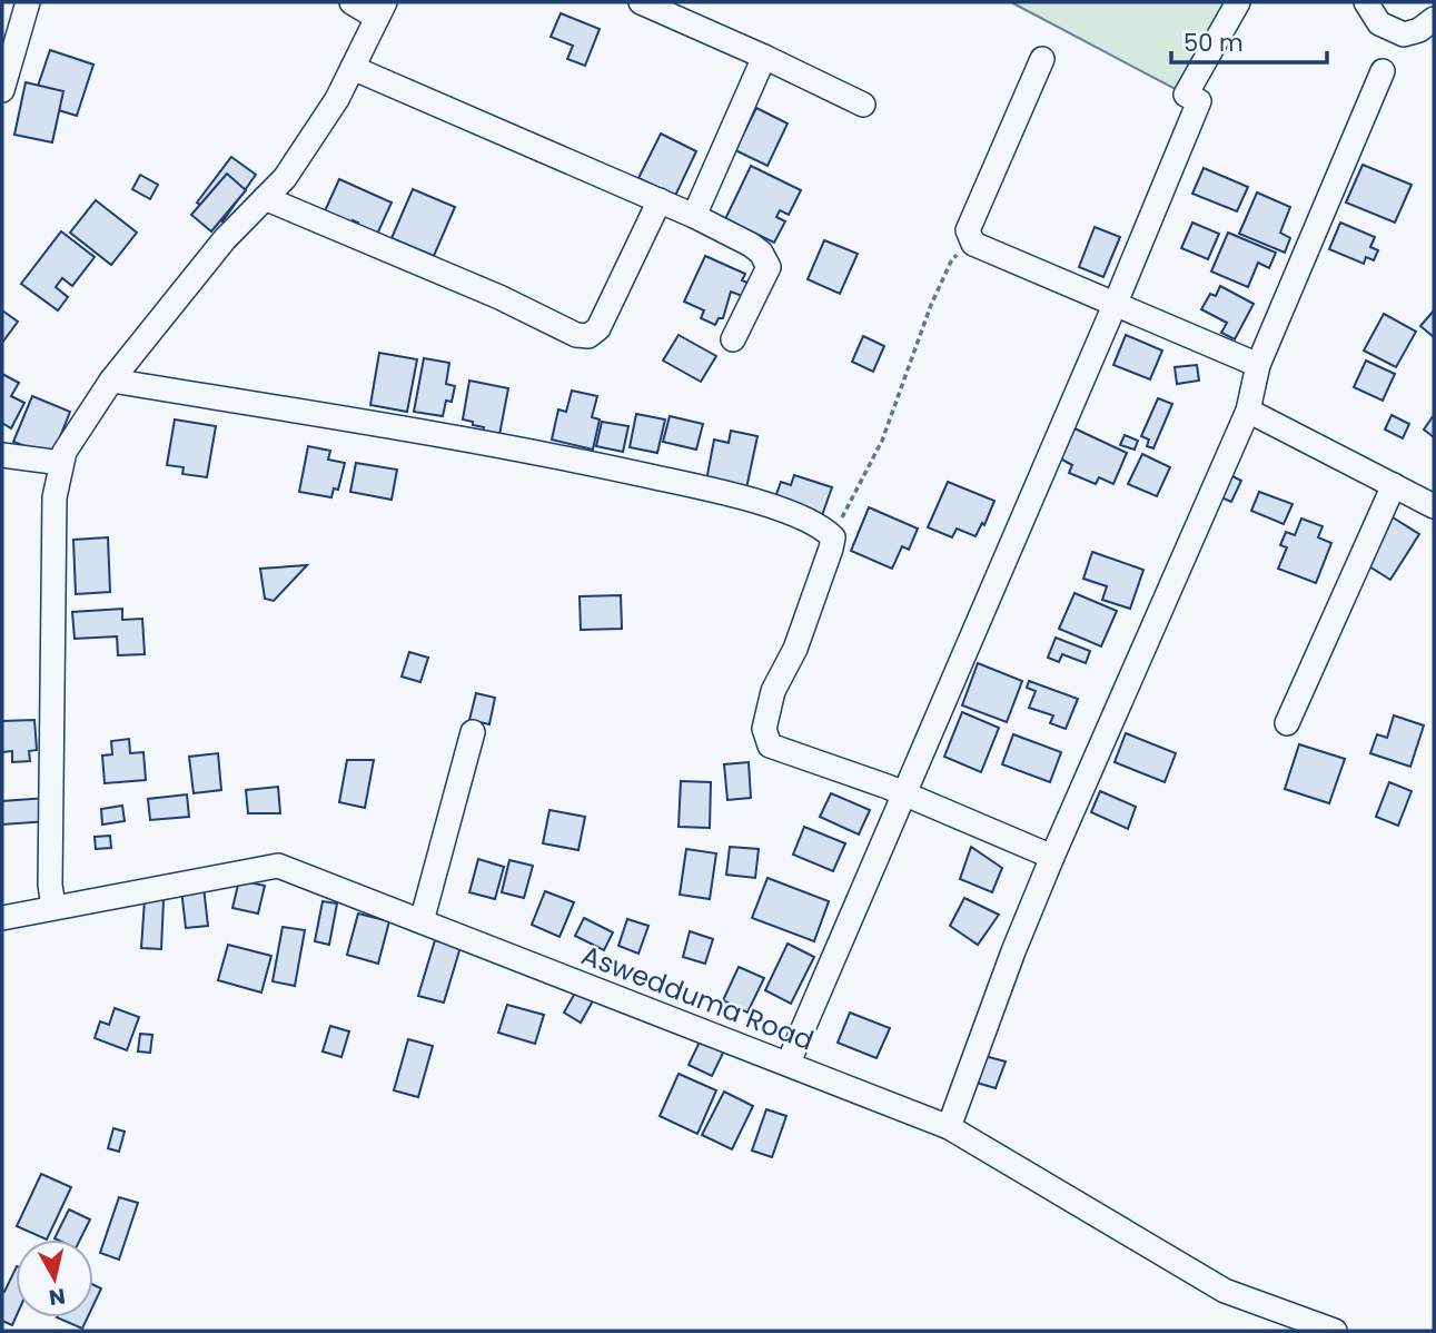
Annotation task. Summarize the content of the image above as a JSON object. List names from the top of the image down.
{
  "streets": {
    "street": ["Aswedduma Road"]
  },
  "scale_bar": "50 m",
  "north": "bottom"
}
